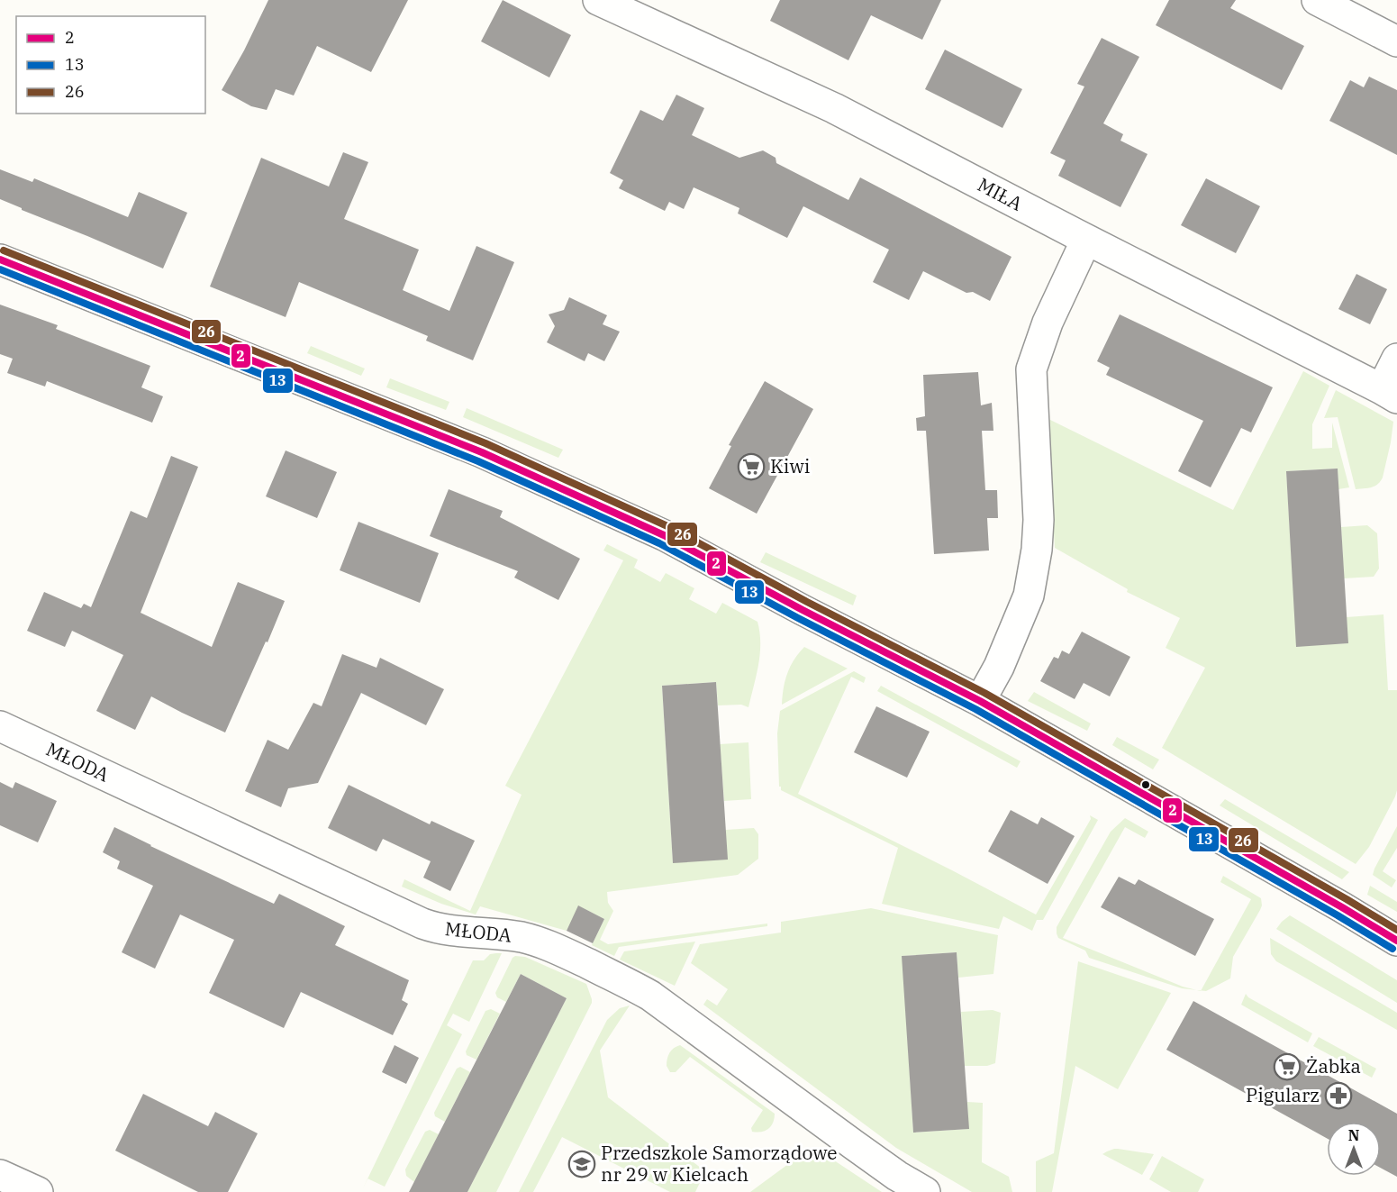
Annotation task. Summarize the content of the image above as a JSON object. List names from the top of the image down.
{
  "streets": {
    "street": ["MIŁA", "MŁODA"]
  },
  "places": {
    "supermarket": ["Kiwi", "Żabka"],
    "pharmacy": ["Pigularz"],
    "school or university": ["Przedszkole Samorządowe nr 29 w Kielcach"]
  },
  "lines": ["transit line 26", "transit line 2", "transit line 13"],
  "legend": ["2", "13", "26"],
  "north": "top"
}
